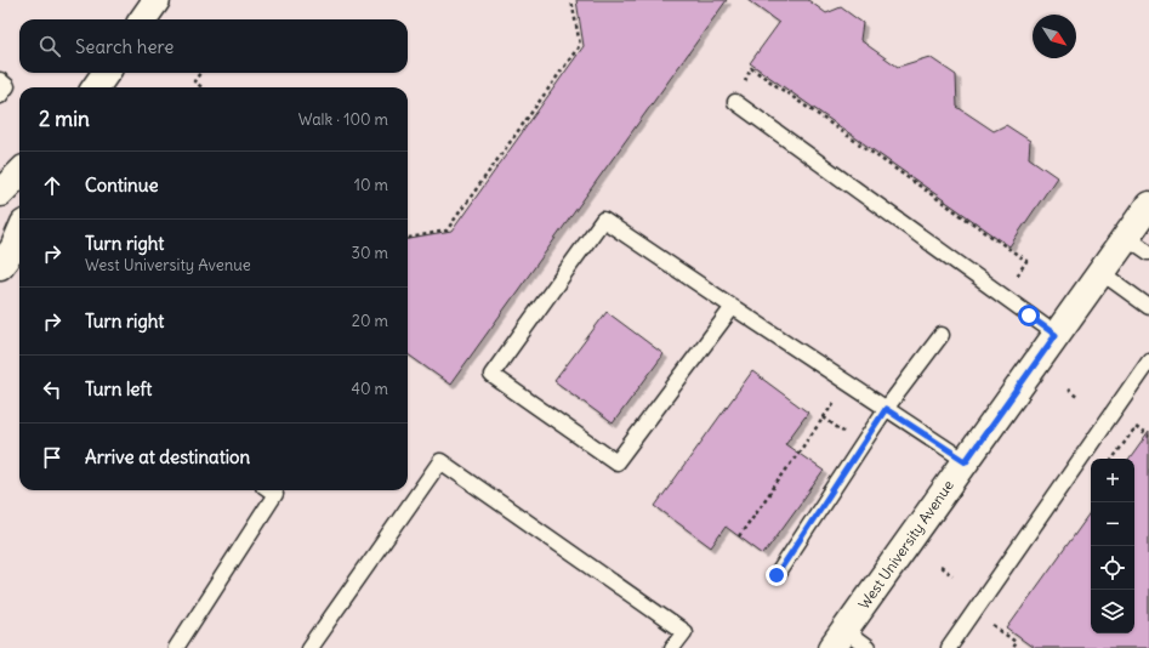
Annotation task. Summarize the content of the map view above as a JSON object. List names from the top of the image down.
{
  "streets": {
    "street": ["West University Avenue"]
  },
  "north": "bottom right",
  "page": {
    "search": "Search here",
    "heading": ["2 min", "Walk · 100 m"],
    "list": [
      ["Continue", "10 m"],
      ["Turn right", "West University Avenue", "30 m"],
      ["Turn right", "20 m"],
      ["Turn left", "40 m"],
      "Arrive at destination"
    ],
    "map_buttons": ["+", "−"]
  }
}
